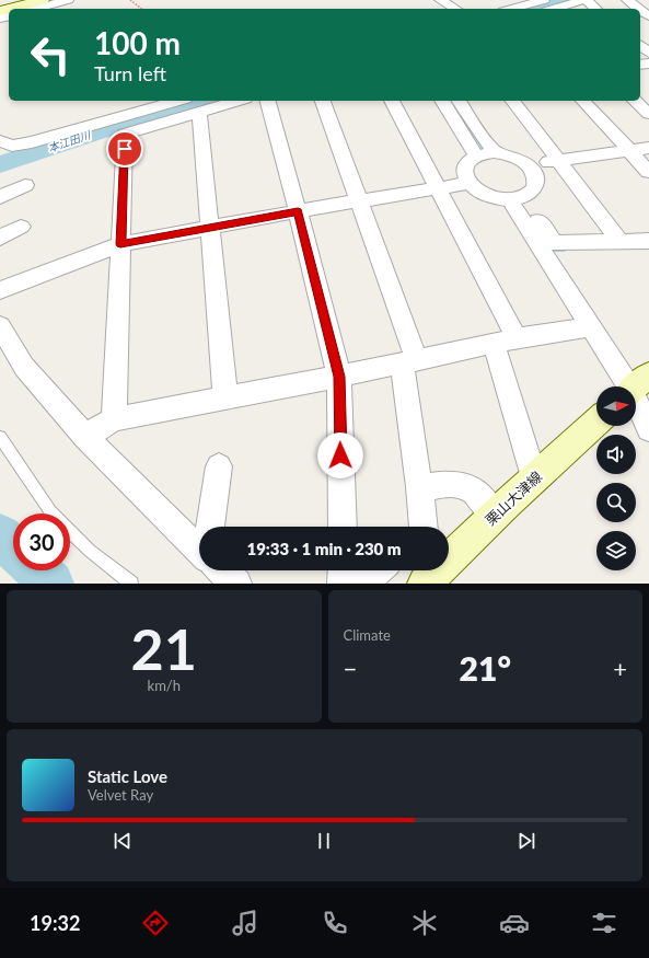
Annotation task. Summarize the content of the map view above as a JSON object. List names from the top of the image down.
{
  "streets": {
    "main road": ["栗山大津線"]
  },
  "water": ["本江田川"],
  "north": "right",
  "page": {
    "turn": ["100 m", "Turn left"],
    "limit": "30",
    "trip": "19:33 · 1 min · 230 m",
    "tile": [
      ["21", "km/h"],
      "Climate"
    ],
    "heat": ["−", "21°", "+"],
    "song": ["Static Love", "Velvet Ray"],
    "tabs": "19:32"
  }
}
